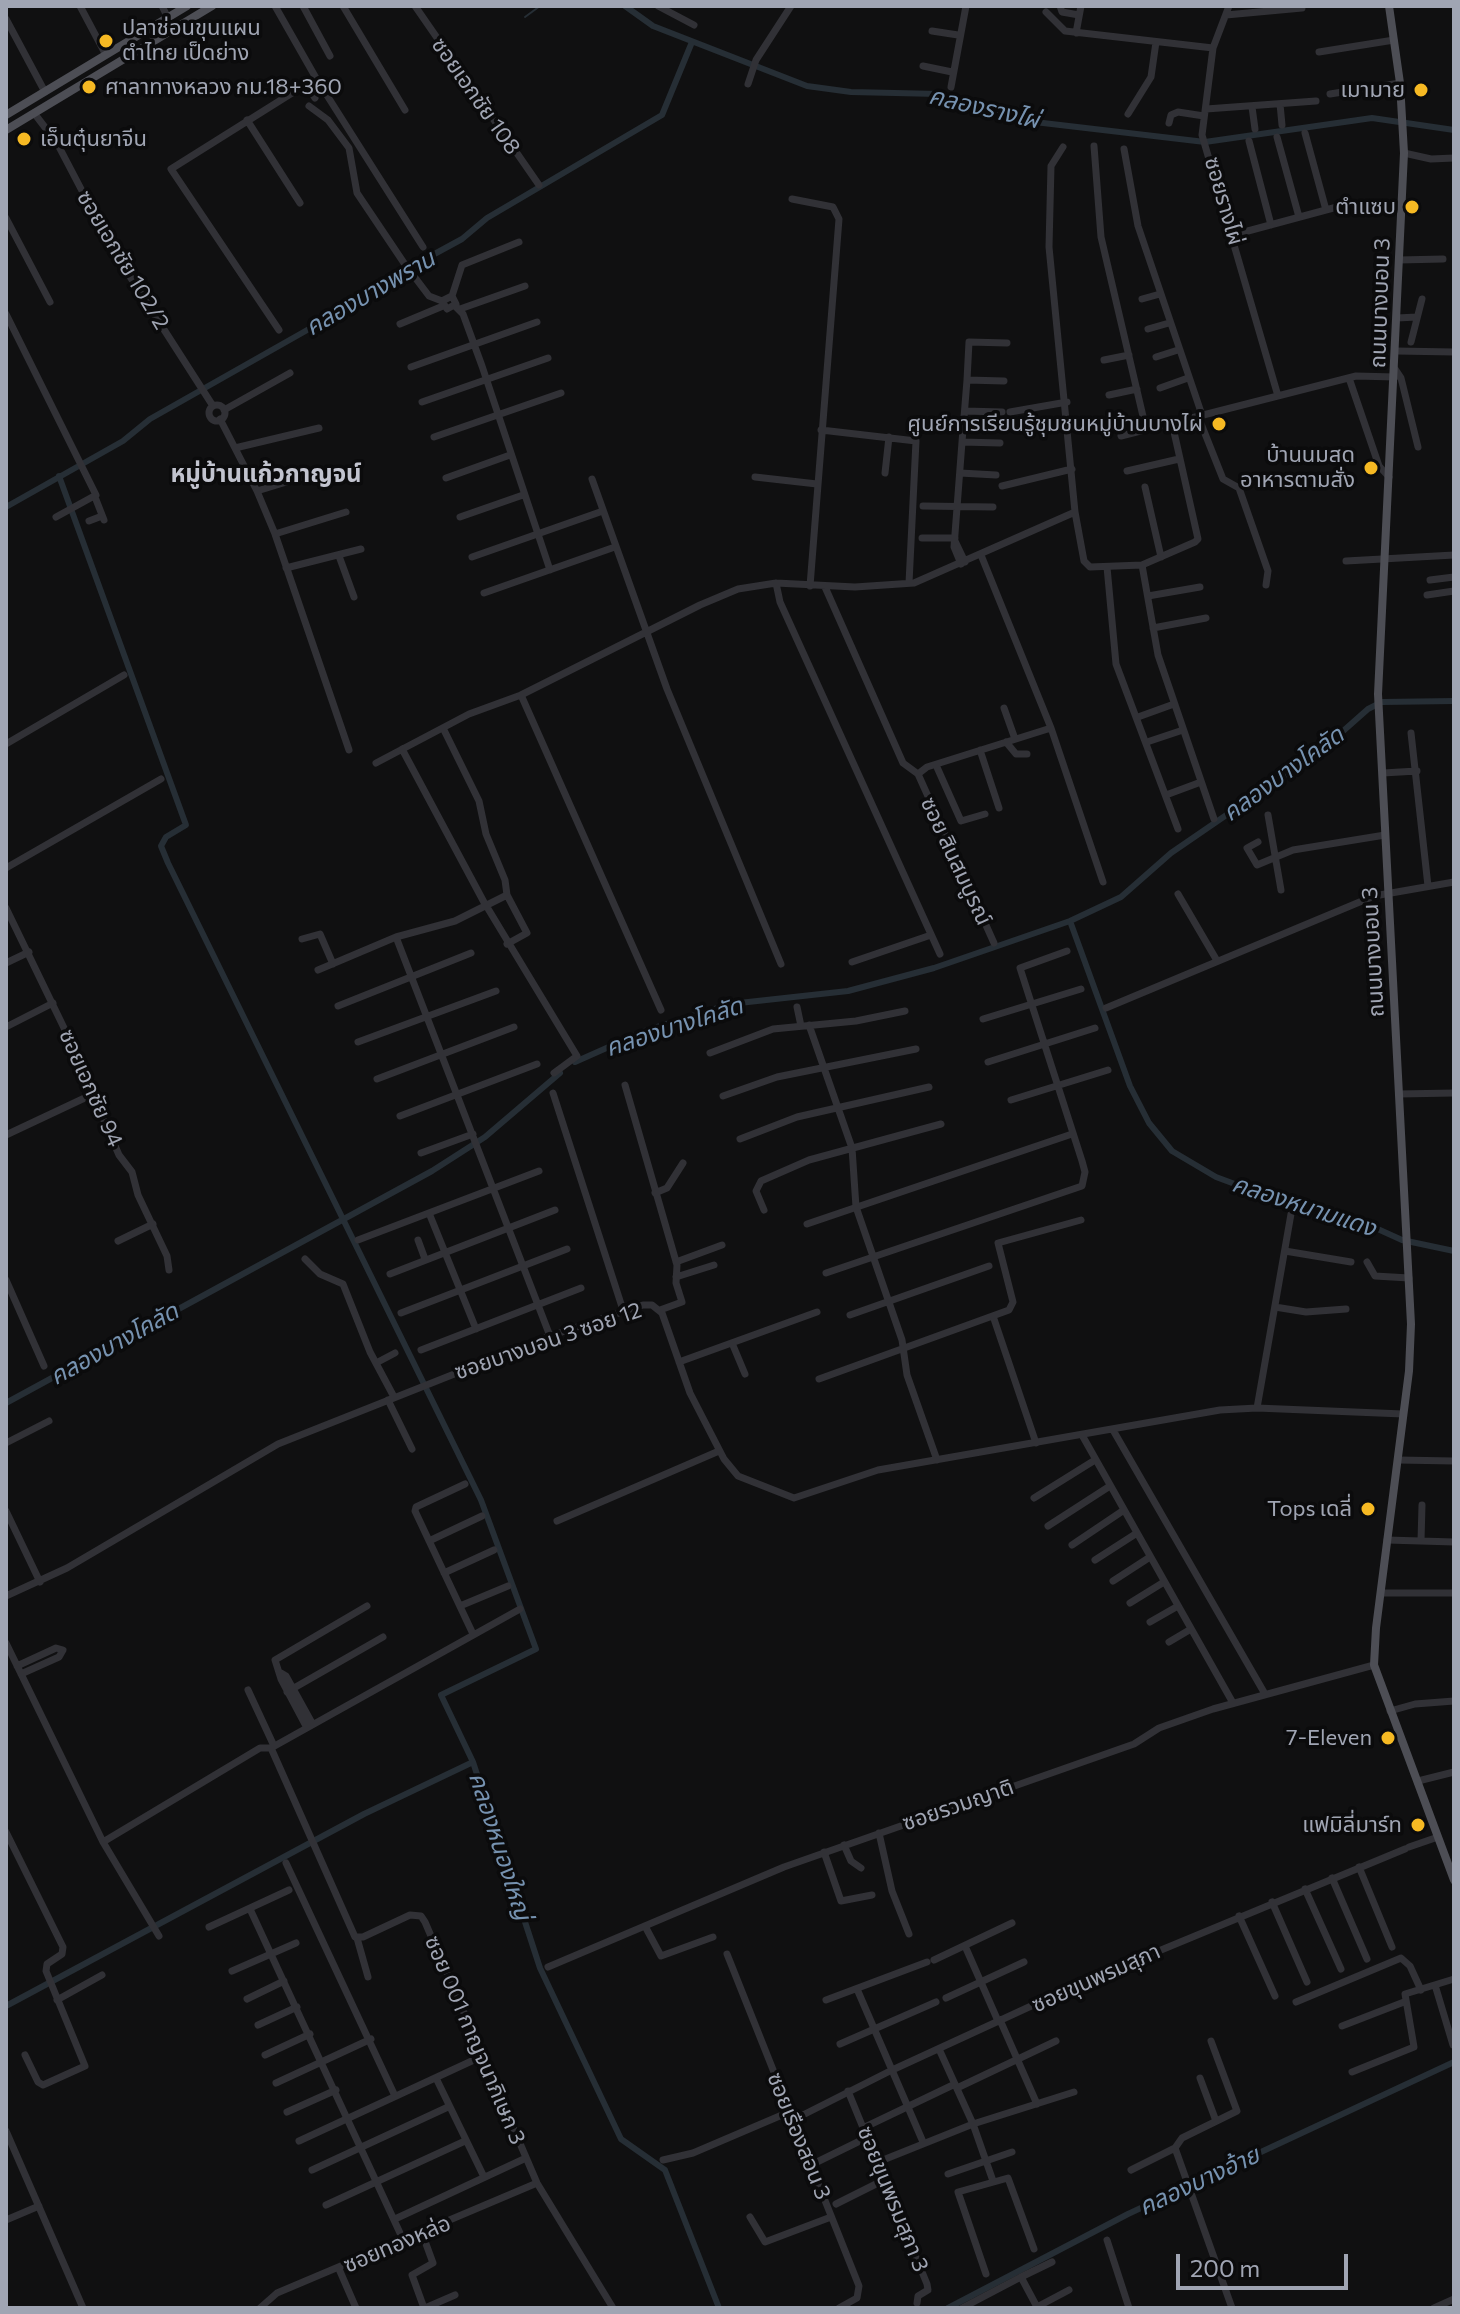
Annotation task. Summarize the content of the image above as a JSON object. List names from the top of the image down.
{
  "streets": {
    "main road": ["ถนนบางบอน 3"],
    "street": [
      "ซอยเอกชัย 108",
      "ซอยรางไผ่",
      "ซอยเอกชัย 102/2",
      "ซอย สินสมบูรณ์",
      "ซอยเอกชัย 94",
      "ซอยบางบอน 3 ซอย 12",
      "ซอยรวมญาติ",
      "ซอยขุนพรมสุภา",
      "ซอย 001 กาญจนาภิเษก 3",
      "ซอยเรืองสอน 3",
      "ซอยขุนพรมสุภา 3",
      "ซอยทองหล่อ"
    ]
  },
  "crossings": [
    ["ถนนบางบอน 3", "ซอยบางบอน 3 ซอย 12"],
    ["ถนนบางบอน 3", "ซอยรวมญาติ"],
    ["ถนนบางบอน 3", "ซอยขุนพรมสุภา"],
    ["ซอยขุนพรมสุภา", "ซอยเรืองสอน 3"],
    ["ซอยขุนพรมสุภา", "ซอยขุนพรมสุภา 3"],
    ["ซอย 001 กาญจนาภิเษก 3", "ซอยทองหล่อ"]
  ],
  "districts": ["หมู่บ้านแก้วกาญจน์"],
  "water": [
    "คลองรางไผ่",
    "คลองบางพราน",
    "คลองบางโคลัด",
    "คลองหนามแดง",
    "คลองหนองใหญ่",
    "คลองบางอ้าย"
  ],
  "places": [
    "ปลาช่อนขุนแผน ตำไทย เป็ดย่าง",
    "ศาลาทางหลวง กม.18+360",
    "เมามาย",
    "เอ็นตุ๋นยาจีน",
    "ตำแซบ",
    "ศูนย์การเรียนรู้ชุมชนหมู่บ้านบางไผ่",
    "บ้านนมสด อาหารตามสั่ง",
    "Tops เดลี่",
    "7-Eleven",
    "แฟมิลี่มาร์ท"
  ],
  "scale_bar": "200 m"
}
